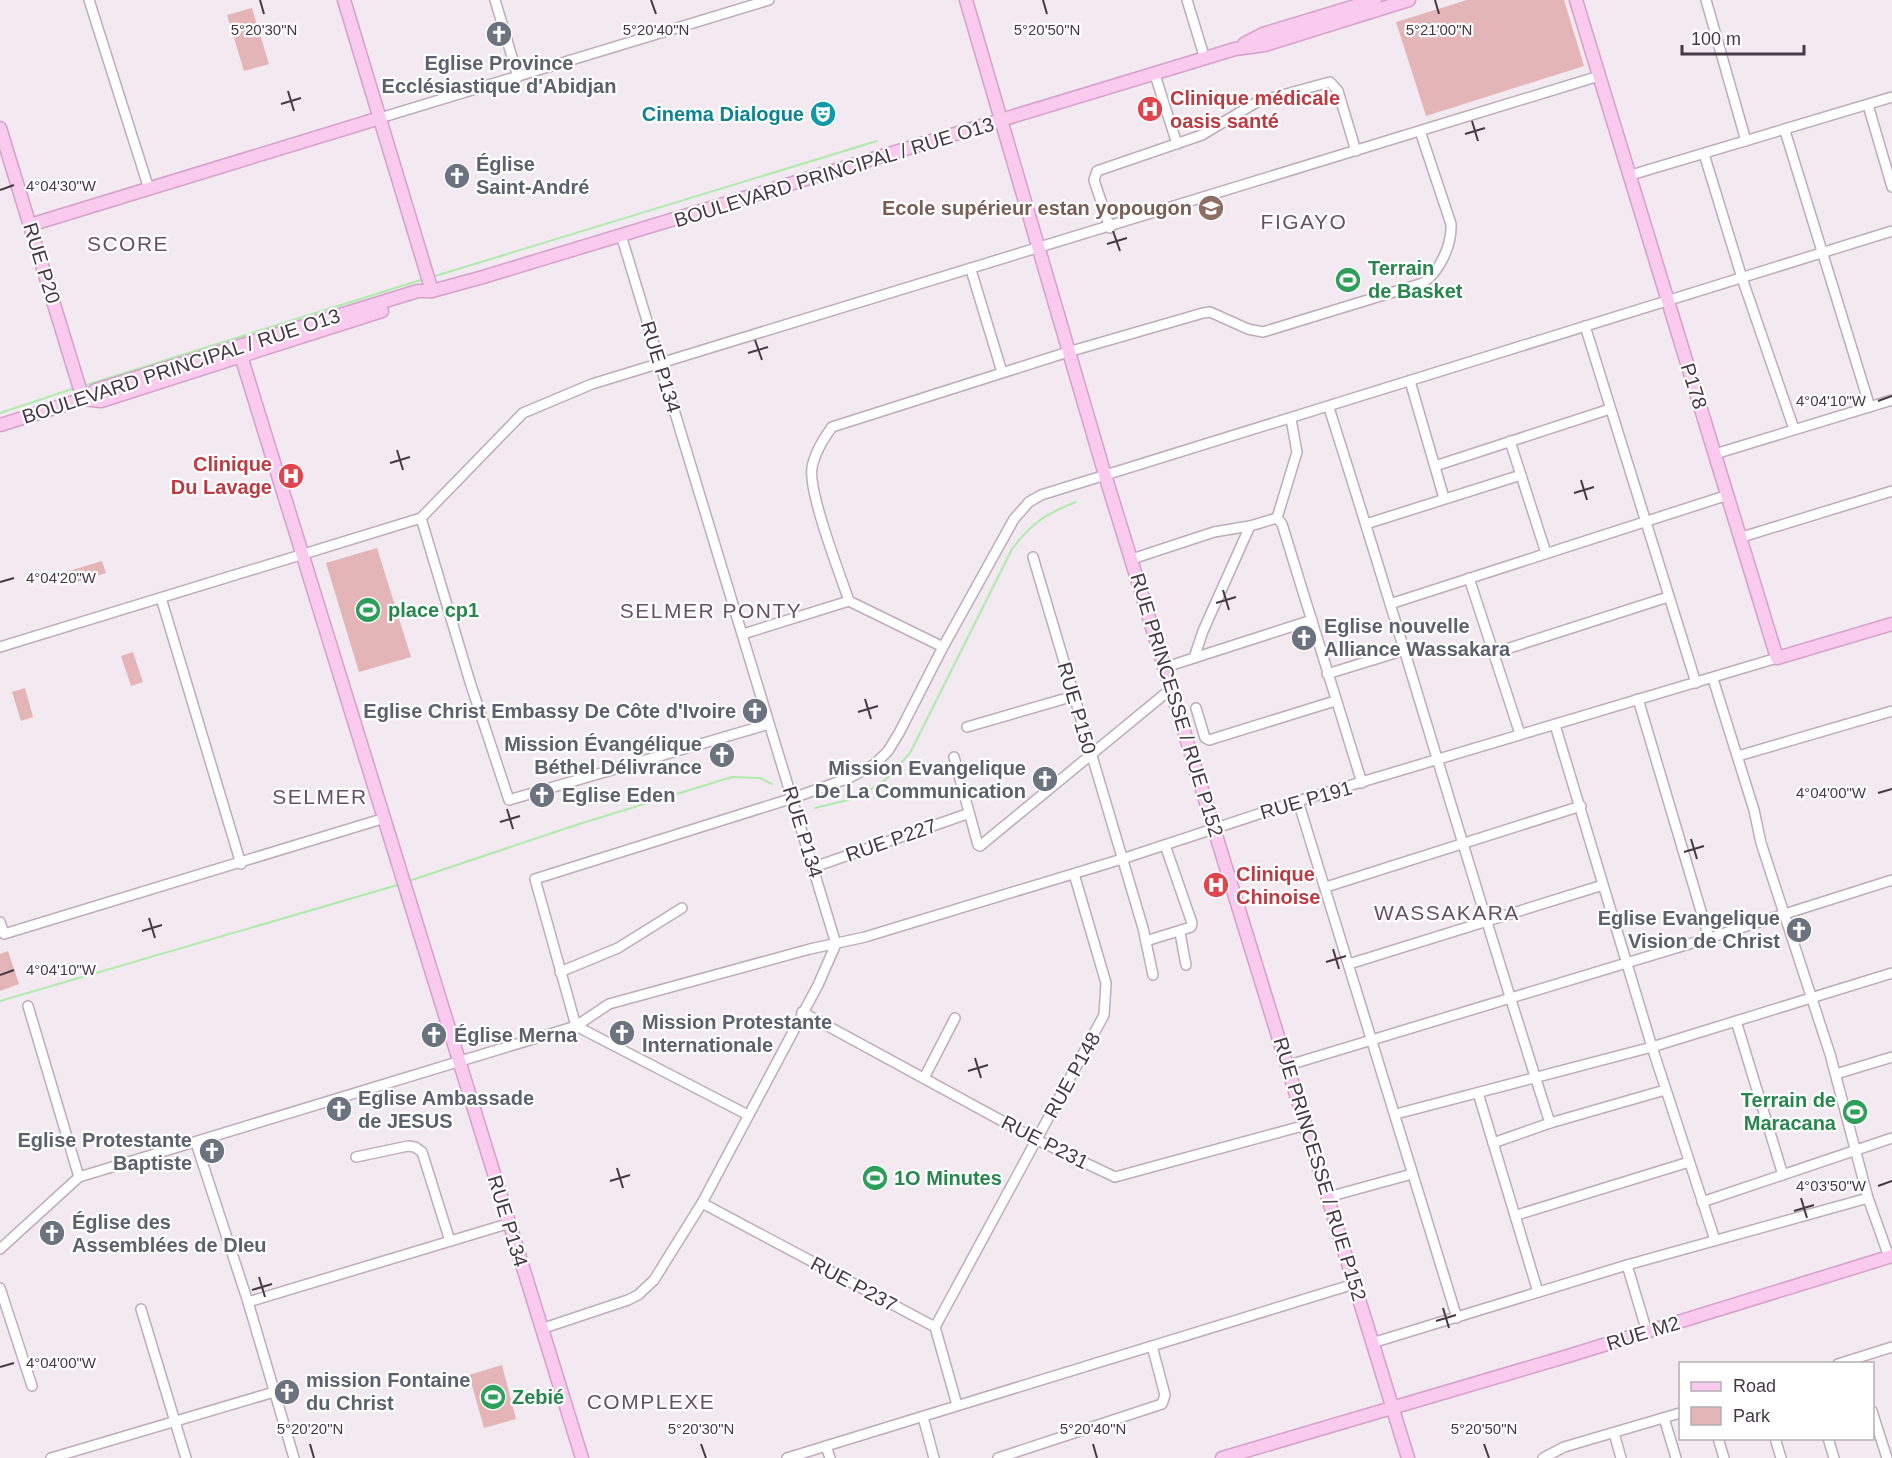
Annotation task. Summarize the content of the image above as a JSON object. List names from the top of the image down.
{
  "streets": {
    "street": [
      "BOULEVARD PRINCIPAL / RUE O13",
      "RUE P20",
      "RUE P134",
      "P178",
      "RUE PRINCESSE / RUE P152",
      "RUE P150",
      "RUE P191",
      "RUE P227",
      "RUE P148",
      "RUE P231",
      "RUE P237",
      "RUE M2"
    ]
  },
  "crossings": [
    ["BOULEVARD PRINCIPAL / RUE O13", "RUE P20"],
    ["BOULEVARD PRINCIPAL / RUE O13", "RUE P134"],
    ["BOULEVARD PRINCIPAL / RUE O13", "RUE PRINCESSE / RUE P152"],
    ["RUE P134", "RUE P191"],
    ["RUE P134", "RUE P227"],
    ["P178", "RUE P191"],
    ["RUE PRINCESSE / RUE P152", "RUE P191"],
    ["RUE PRINCESSE / RUE P152", "RUE P231"],
    ["RUE PRINCESSE / RUE P152", "RUE M2"],
    ["RUE P150", "RUE P191"],
    ["RUE P191", "RUE P148"],
    ["RUE P148", "RUE P231"],
    ["RUE P148", "RUE P237"]
  ],
  "districts": [
    "FIGAYO",
    "SCORE",
    "SELMER PONTY",
    "SELMER",
    "WASSAKARA",
    "COMPLEXE"
  ],
  "places": {
    "church": [
      "Eglise Province Ecclésiastique d'Abidjan",
      "Église Saint-André",
      "Eglise nouvelle Alliance Wassakara",
      "Eglise Christ Embassy De Côte d'Ivoire",
      "Mission Évangélique Béthel Délivrance",
      "Mission Evangelique De La Communication",
      "Eglise Eden",
      "Eglise Evangelique Vision de Christ",
      "Mission Protestante Internationale",
      "Église Merna",
      "Eglise Ambassade de JESUS",
      "Eglise Protestante Baptiste",
      "Église des Assemblées de DIeu",
      "mission Fontaine du Christ"
    ],
    "hospital": ["Clinique médicale oasis santé", "Clinique Du Lavage", "Clinique Chinoise"],
    "theatre": ["Cinema Dialogue"],
    "school or university": ["Ecole supérieur estan yopougon"],
    "sports": [
      "Terrain de Basket",
      "place cp1",
      "Terrain de Maracana",
      "1O Minutes",
      "Zebié"
    ]
  },
  "legend": ["Road", "Park"],
  "scale_bar": "100 m",
  "coordinates": [
    "5°20'30\"N",
    "5°20'40\"N",
    "5°20'50\"N",
    "5°21'00\"N",
    "4°04'30\"W",
    "4°04'10\"W",
    "4°04'20\"W",
    "4°04'00\"W",
    "4°03'50\"W",
    "5°20'20\"N"
  ]
}
